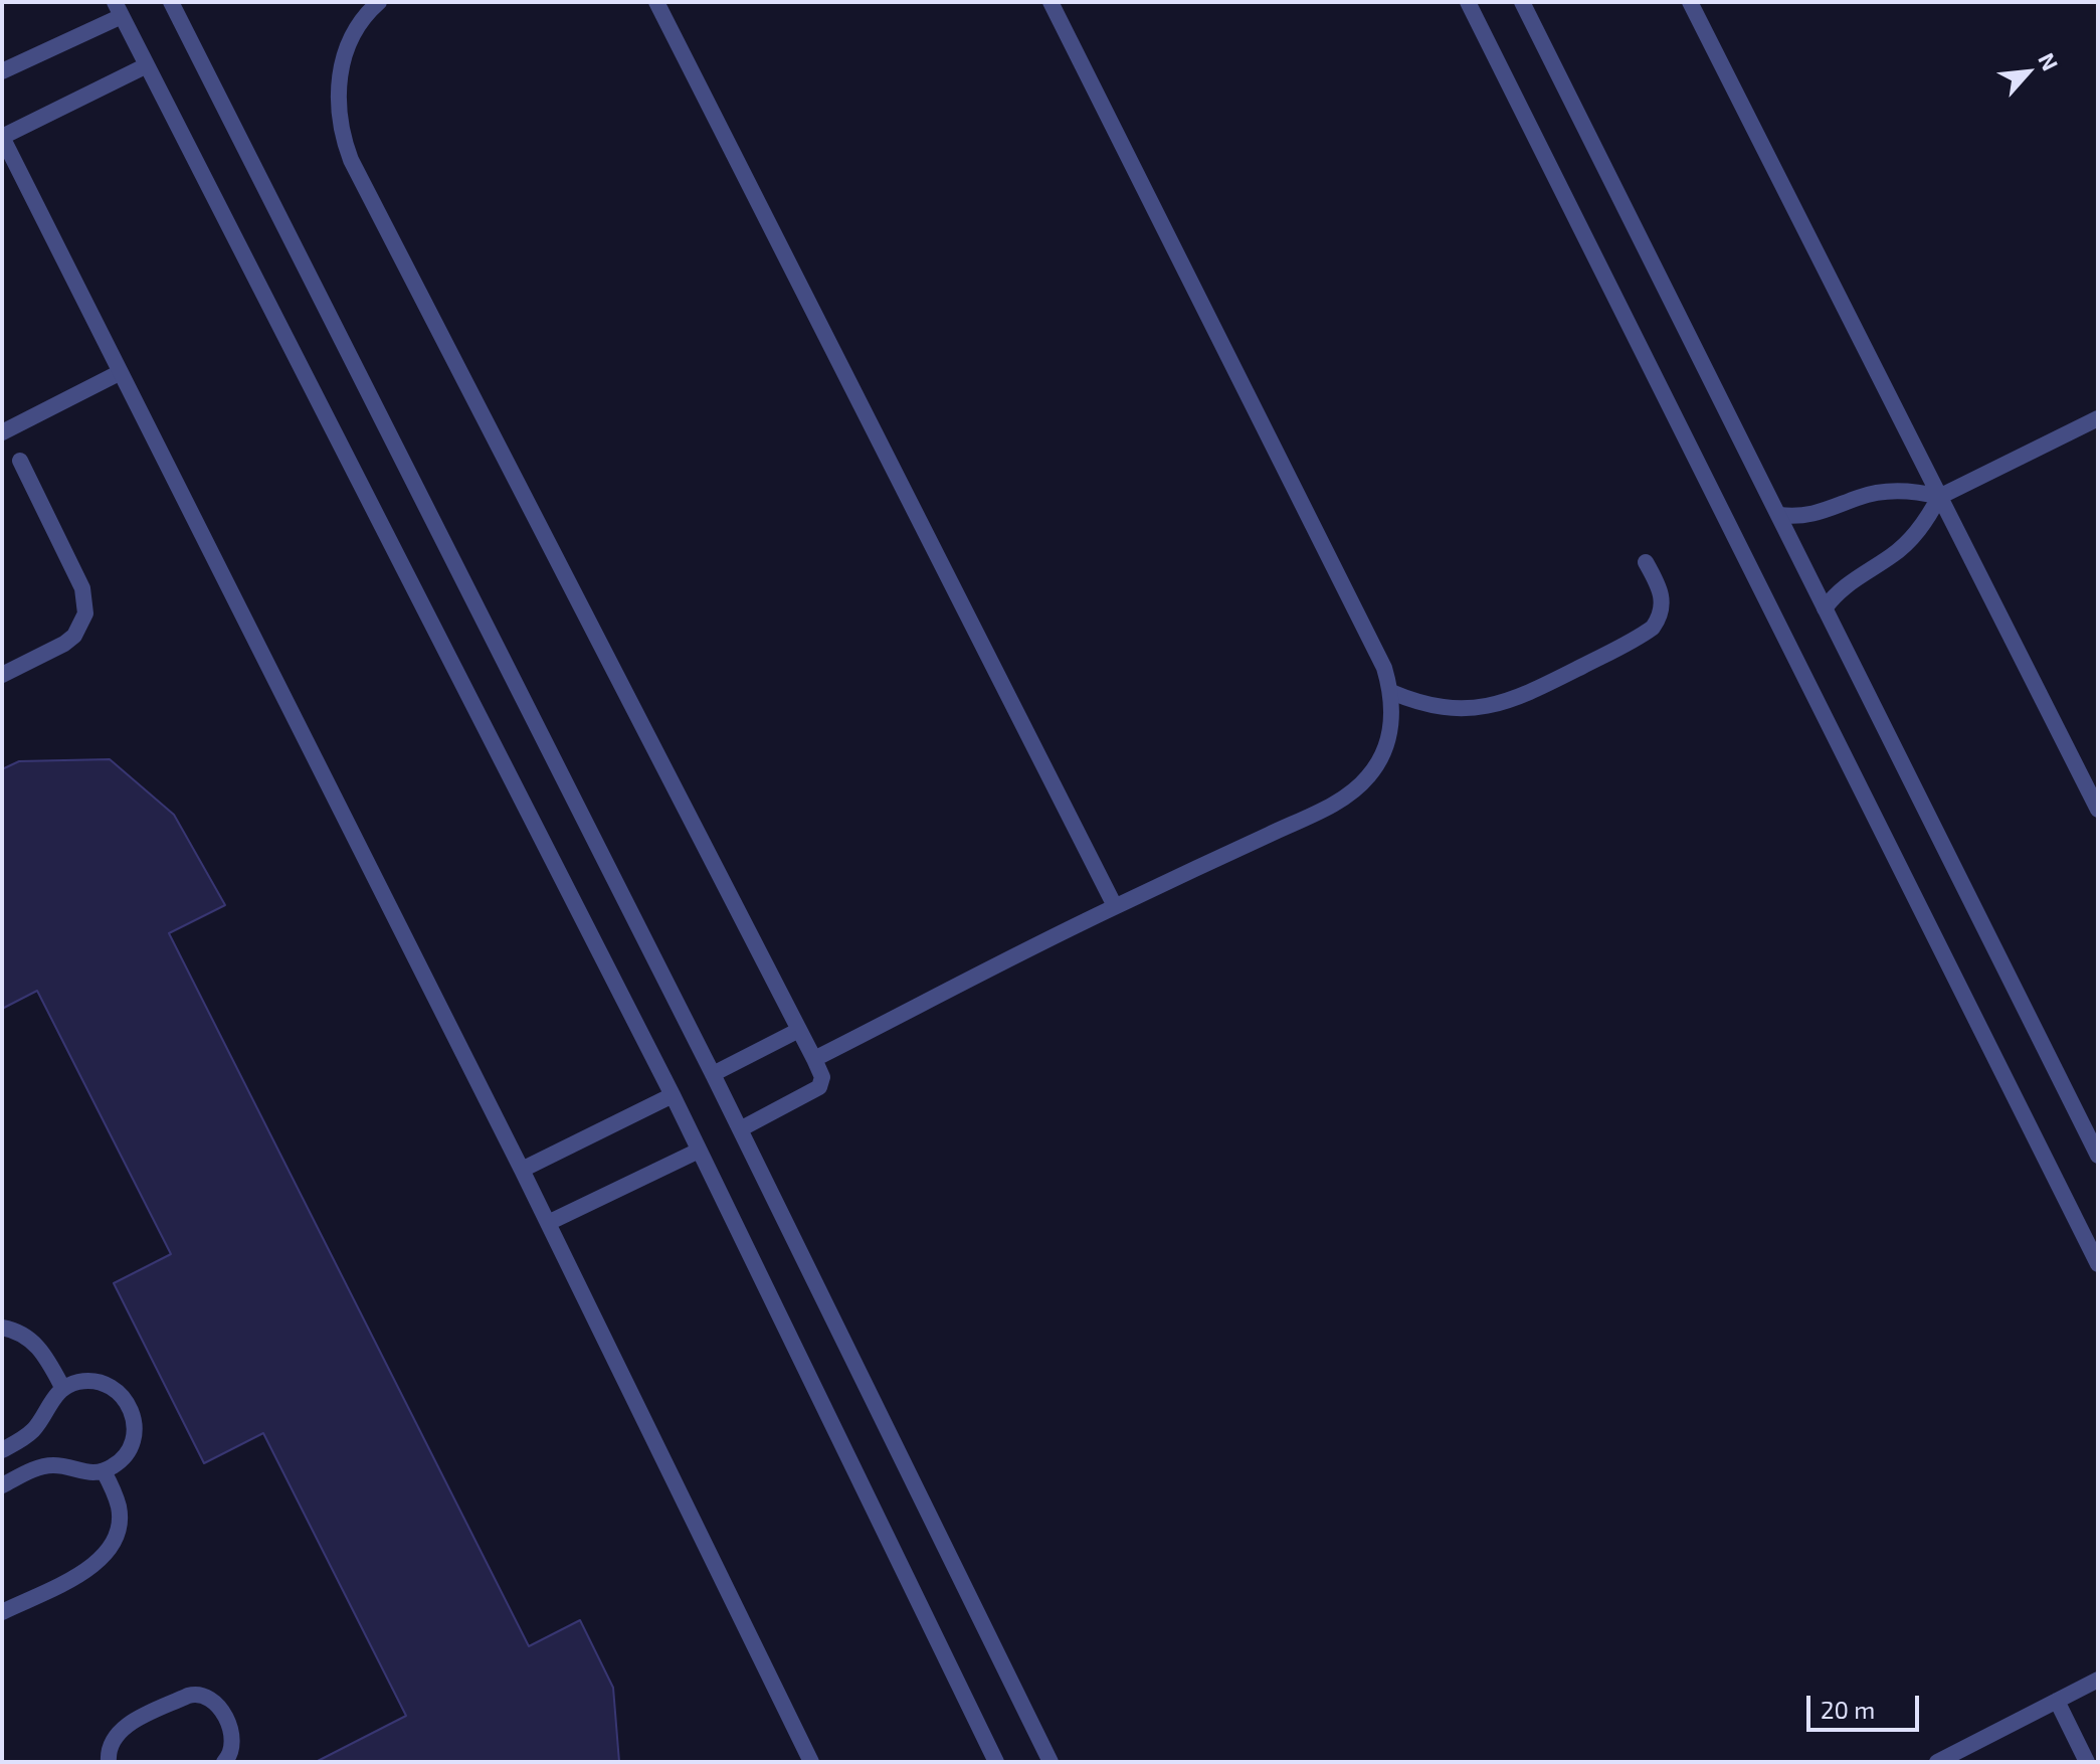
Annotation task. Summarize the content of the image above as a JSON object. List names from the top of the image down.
{
  "scale_bar": "20 m",
  "north": "top right"
}
